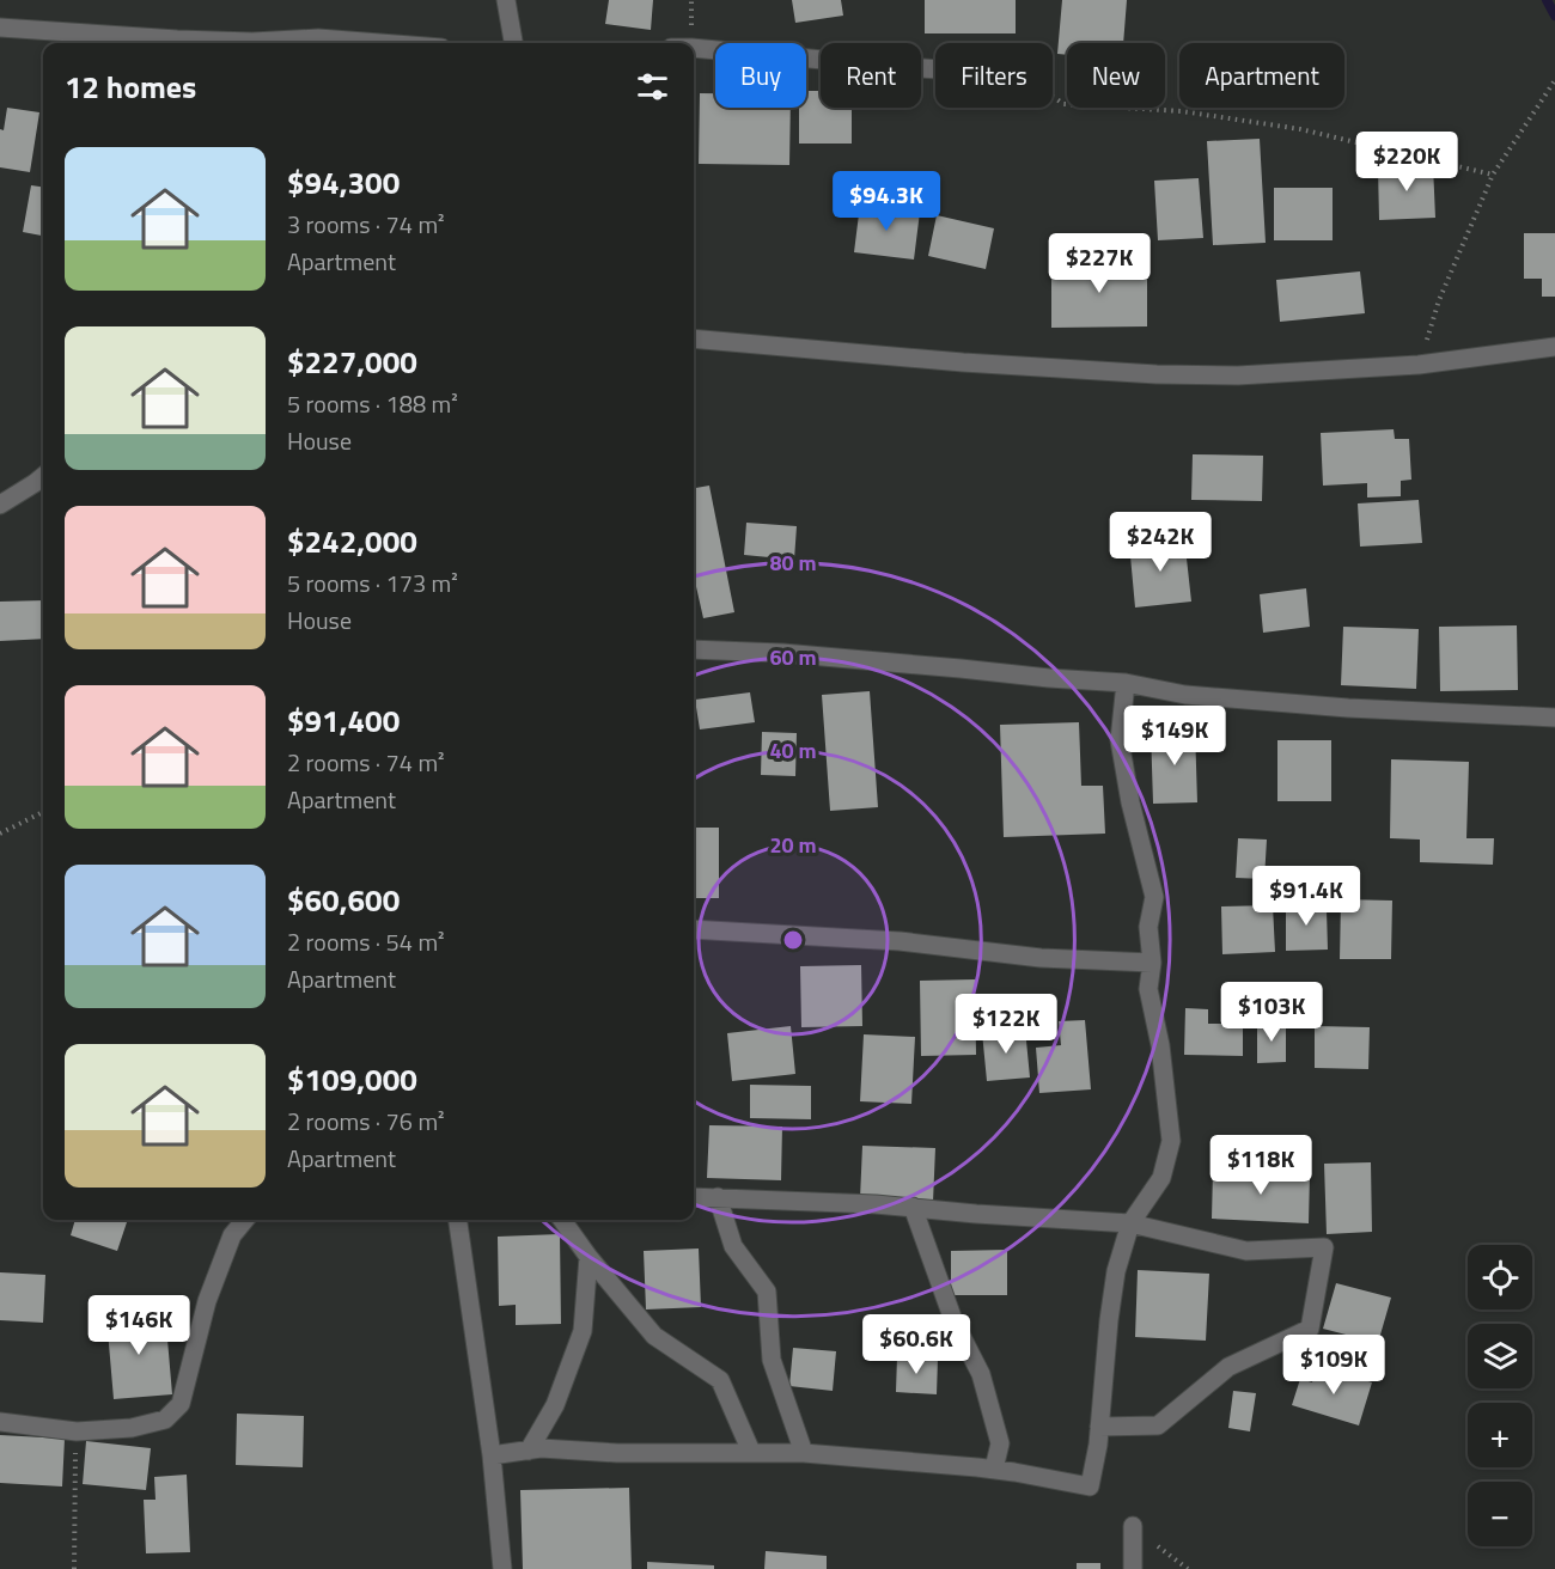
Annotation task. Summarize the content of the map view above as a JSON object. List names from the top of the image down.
{
  "page": {
    "chip": [
      "Buy",
      "Rent",
      "Filters",
      "New",
      "Apartment"
    ],
    "heading": "12 homes",
    "list": [
      {
        "name": "$94,300",
        "note": "3 rooms · 74 m² · Apartment"
      },
      {
        "name": "$227,000",
        "note": "5 rooms · 188 m² · House"
      },
      {
        "name": "$242,000",
        "note": "5 rooms · 173 m² · House"
      },
      {
        "name": "$91,400",
        "note": "2 rooms · 74 m² · Apartment"
      },
      {
        "name": "$60,600",
        "note": "2 rooms · 54 m² · Apartment"
      },
      {
        "name": "$109,000",
        "note": "2 rooms · 76 m² · Apartment"
      }
    ],
    "price": [
      "$220K",
      "$94.3K",
      "$227K",
      "$242K",
      "$149K",
      "$91.4K",
      "$103K",
      "$122K",
      "$118K",
      "$146K",
      "$60.6K",
      "$109K"
    ],
    "map_buttons": ["+", "−"]
  },
  "rings": [
    "80 m",
    "60 m",
    "40 m",
    "20 m"
  ]
}
